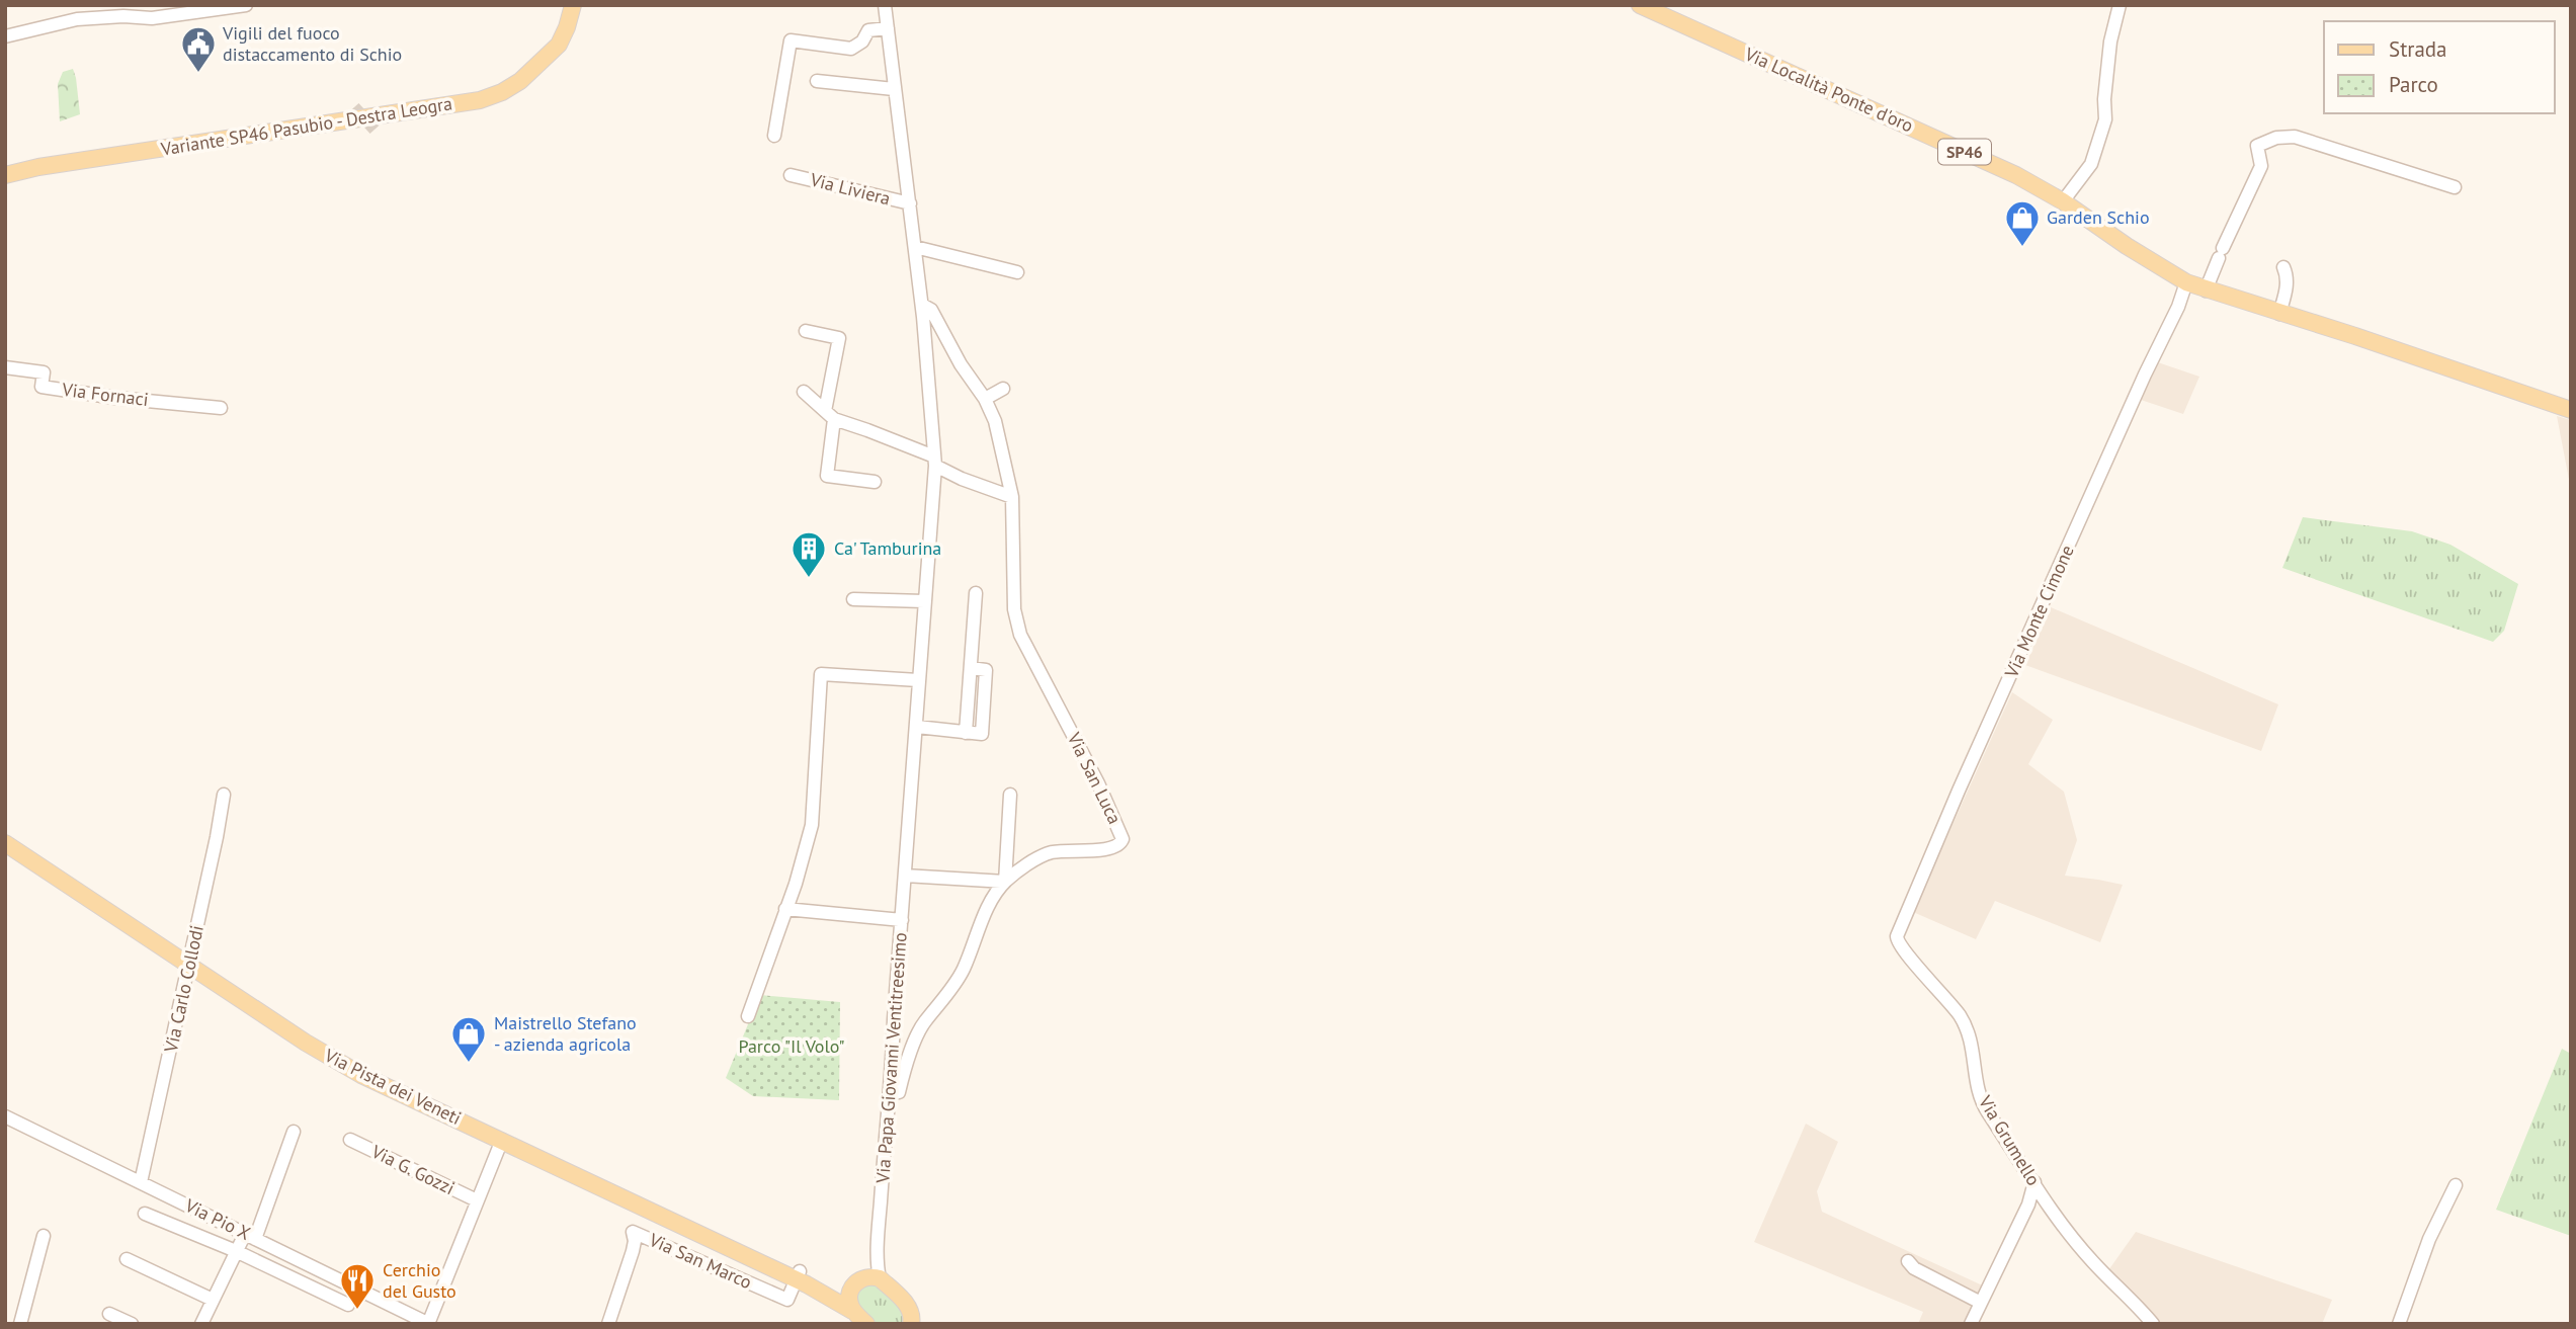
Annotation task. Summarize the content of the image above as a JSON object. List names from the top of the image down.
{
  "streets": {
    "main road": [
      "Via Località Ponte d'oro",
      "Variante SP46 Pasubio - Destra Leogra",
      "SP46",
      "Via Papa Giovanni Ventitreesimo",
      "Via Pista dei Veneti"
    ],
    "street": [
      "Via Liviera",
      "Via Fornaci",
      "Via Monte Cimone",
      "Via San Luca",
      "Via Carlo Collodi",
      "Via Grumello",
      "Via G. Gozzi",
      "Via Pio X",
      "Via San Marco"
    ]
  },
  "crossings": [
    ["Via Località Ponte d'oro", "SP46"],
    ["Via Località Ponte d'oro", "Via Monte Cimone"],
    ["Via Liviera", "Via San Luca"],
    ["Via Liviera", "Via Papa Giovanni Ventitreesimo"],
    ["Via Monte Cimone", "Via Grumello"],
    ["Via San Luca", "Via Papa Giovanni Ventitreesimo"],
    ["Via Carlo Collodi", "Via Pista dei Veneti"],
    ["Via Carlo Collodi", "Via Pio X"],
    ["Via Papa Giovanni Ventitreesimo", "Via Pista dei Veneti"],
    ["Via Pista dei Veneti", "Via San Marco"]
  ],
  "parks": ["Parco \"Il Volo\""],
  "places": {
    "public building": ["Vigili del fuoco distaccamento di Schio"],
    "shop": ["Garden Schio", "Maistrello Stefano - azienda agricola"],
    "building": ["Ca' Tamburina"],
    "restaurant": ["Cerchio del Gusto"]
  },
  "legend": ["Strada", "Parco"]
}
